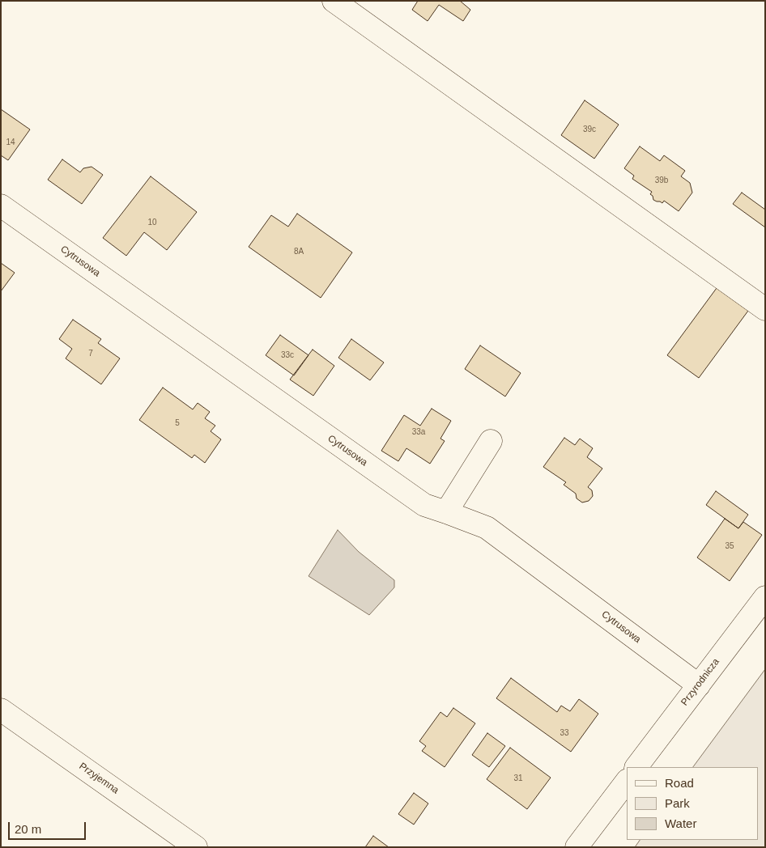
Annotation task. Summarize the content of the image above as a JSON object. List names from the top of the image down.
{
  "streets": {
    "street": ["Cytrusowa", "Przyrodnicza", "Przyjemna"]
  },
  "crossings": [
    ["Cytrusowa", "Przyrodnicza"]
  ],
  "house_numbers": [
    "39c",
    "14",
    "39b",
    "10",
    "8A",
    "7",
    "33c",
    "5",
    "33a",
    "35",
    "33",
    "31"
  ],
  "legend": ["Road", "Park", "Water"],
  "scale_bar": "20 m"
}
